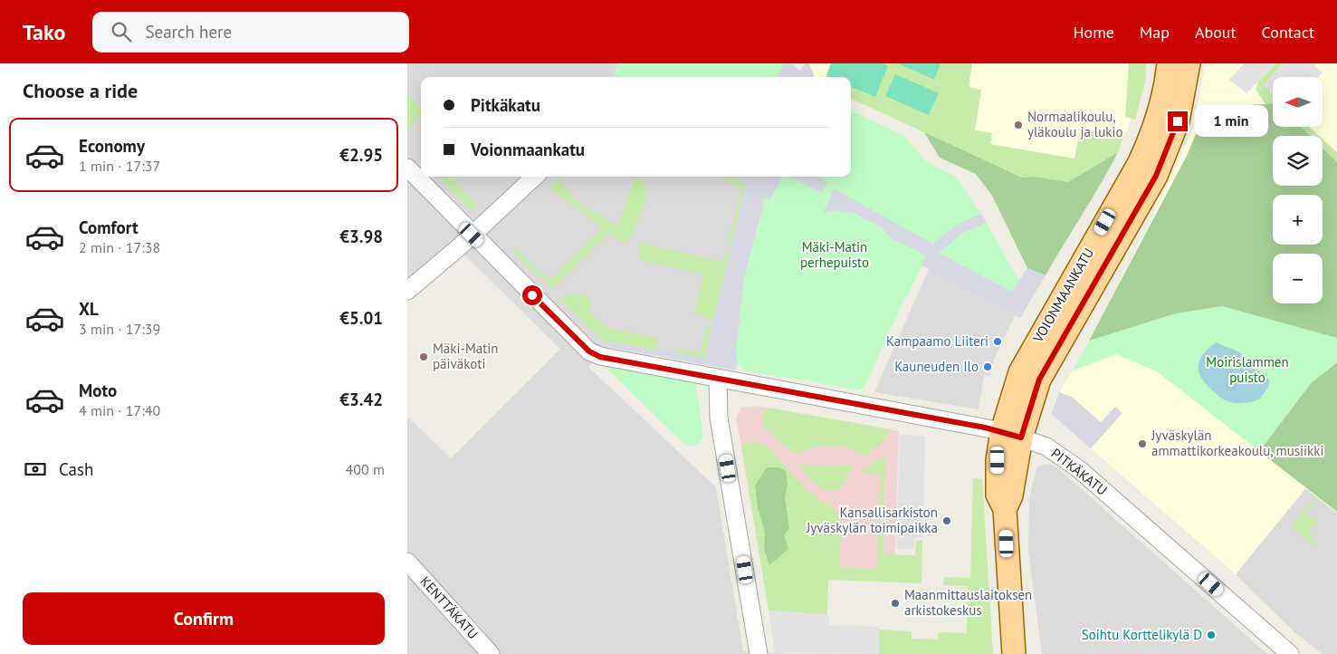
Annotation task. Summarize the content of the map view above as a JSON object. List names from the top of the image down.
{
  "streets": {
    "main road": ["VOIONMAANKATU"],
    "street": ["PITKÄKATU", "KENTTÄKATU"]
  },
  "crossings": [
    ["VOIONMAANKATU", "PITKÄKATU"]
  ],
  "parks": ["Mäki-Matin perhepuisto", "Moirislammen puisto"],
  "places": [
    "Normaalikoulu, yläkoulu ja lukio",
    "Kampaamo Liiteri",
    "Mäki-Matin päiväkoti",
    "Kauneuden Ilo",
    "Jyväskylän ammattikorkeakoulu, musiikki",
    "Kansallisarkiston Jyväskylän toimipaikka",
    "Maanmittauslaitoksen arkistokeskus",
    "Soihtu Korttelikylä D"
  ],
  "north": "left",
  "page": {
    "header": "Tako",
    "search": "Search here",
    "nav": [
      "Home",
      "Map",
      "About",
      "Contact"
    ],
    "heading": "Choose a ride",
    "map_buttons": ["+", "−"],
    "banner": ["Pitkäkatu", "Voionmaankatu"],
    "bubble": "1 min",
    "list": [
      {
        "name": "Economy",
        "note": "1 min · 17:37",
        "value": "€2.95"
      },
      {
        "name": "Comfort",
        "note": "2 min · 17:38",
        "value": "€3.98"
      },
      {
        "name": "XL",
        "note": "3 min · 17:39",
        "value": "€5.01"
      },
      {
        "name": "Moto",
        "note": "4 min · 17:40",
        "value": "€3.42"
      }
    ],
    "pay": ["Cash", "400 m"],
    "buttons": "Confirm"
  }
}
